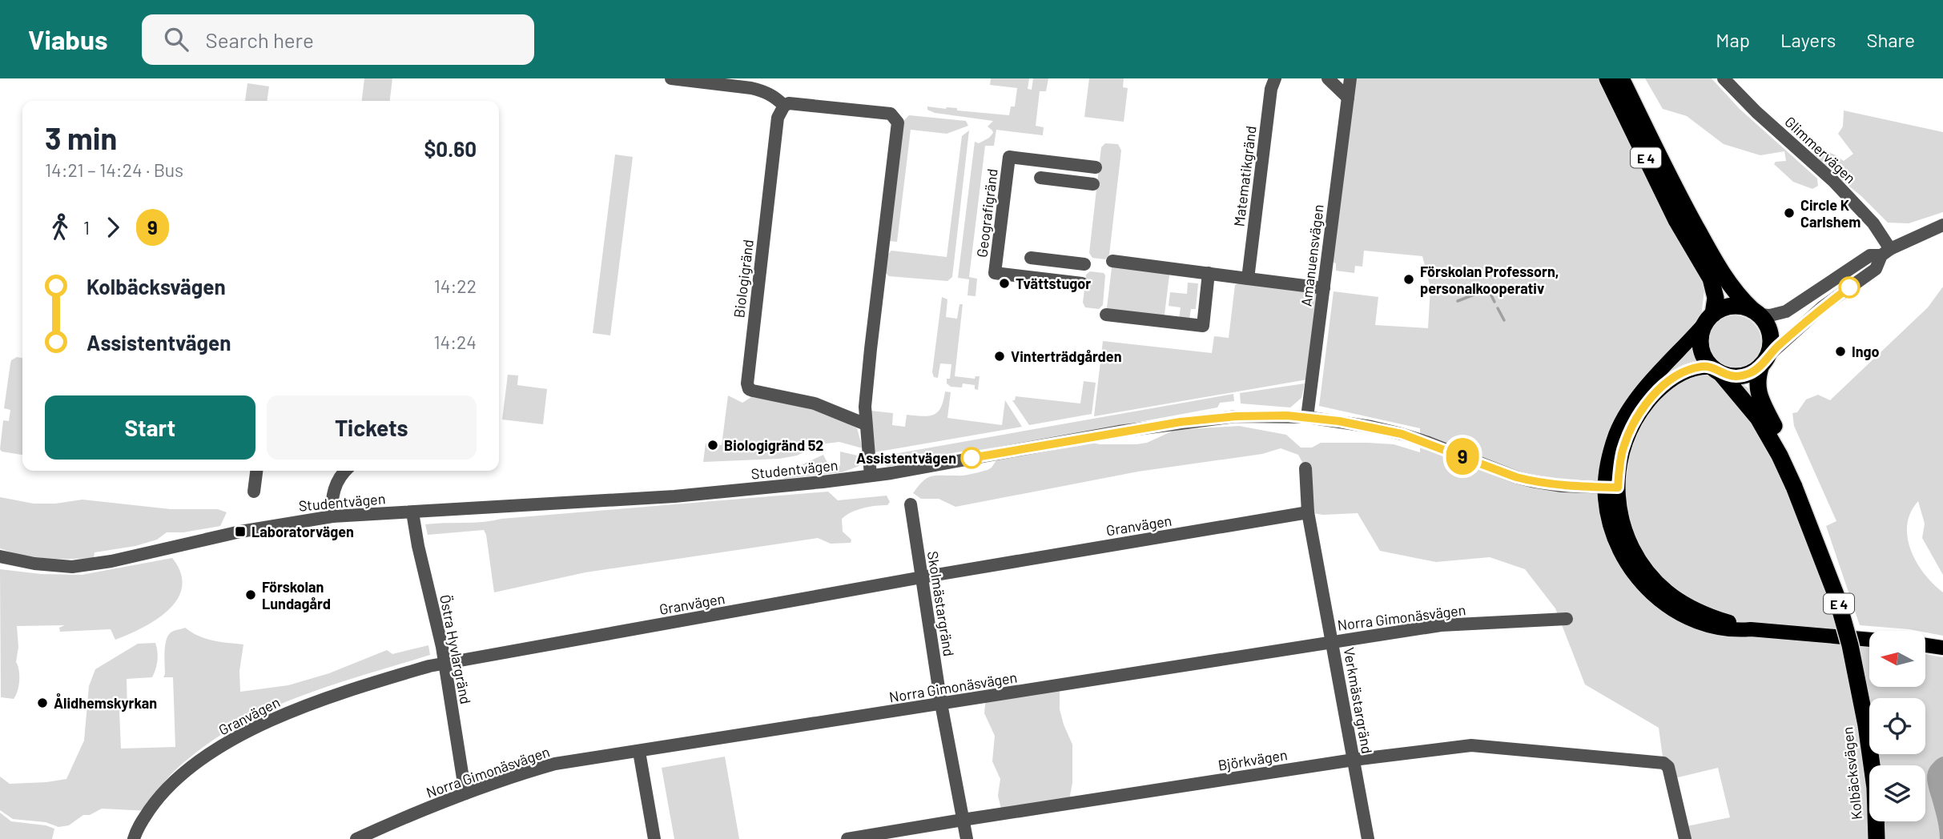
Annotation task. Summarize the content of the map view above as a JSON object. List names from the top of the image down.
{
  "streets": {
    "highway": ["E 4", "Kolbäcksvägen"],
    "street": [
      "Glimmervägen",
      "Matematikgränd",
      "Geografigränd",
      "Amanuensvägen",
      "Biologigränd",
      "Studentvägen",
      "Granvägen",
      "Skolmästargränd",
      "Norra Gimonäsvägen",
      "Östra Hyvlargränd",
      "Verkmästargränd",
      "Björkvägen"
    ]
  },
  "crossings": [
    ["E 4", "Kolbäcksvägen"],
    ["Amanuensvägen", "Studentvägen"],
    ["Studentvägen", "Östra Hyvlargränd"],
    ["Granvägen", "Skolmästargränd"],
    ["Granvägen", "Östra Hyvlargränd"],
    ["Granvägen", "Verkmästargränd"],
    ["Skolmästargränd", "Norra Gimonäsvägen"],
    ["Skolmästargränd", "Björkvägen"],
    ["Norra Gimonäsvägen", "Östra Hyvlargränd"],
    ["Norra Gimonäsvägen", "Verkmästargränd"],
    ["Verkmästargränd", "Björkvägen"]
  ],
  "places": {
    "other": [
      "Circle K Carlshem",
      "Förskolan Professorn, personalkooperativ",
      "Tvättstugor",
      "Ingo",
      "Vinterträdgården",
      "Biologigränd 52",
      "Assistentvägen",
      "Förskolan Lundagård",
      "Ålidhemskyrkan"
    ],
    "transit": ["Laboratorvägen"]
  },
  "lines": ["bus line 9"],
  "north": "left",
  "page": {
    "header": "Viabus",
    "search": "Search here",
    "nav": ["Map", "Layers", "Share"],
    "on_map": "9",
    "heading": ["3 min", "14:21 – 14:24 · Bus", "$0.60"],
    "legs": ["1", "9"],
    "list": [
      {
        "name": "Kolbäcksvägen",
        "value": "14:22"
      },
      {
        "name": "Assistentvägen",
        "value": "14:24"
      }
    ],
    "buttons": ["Start", "Tickets"]
  }
}
